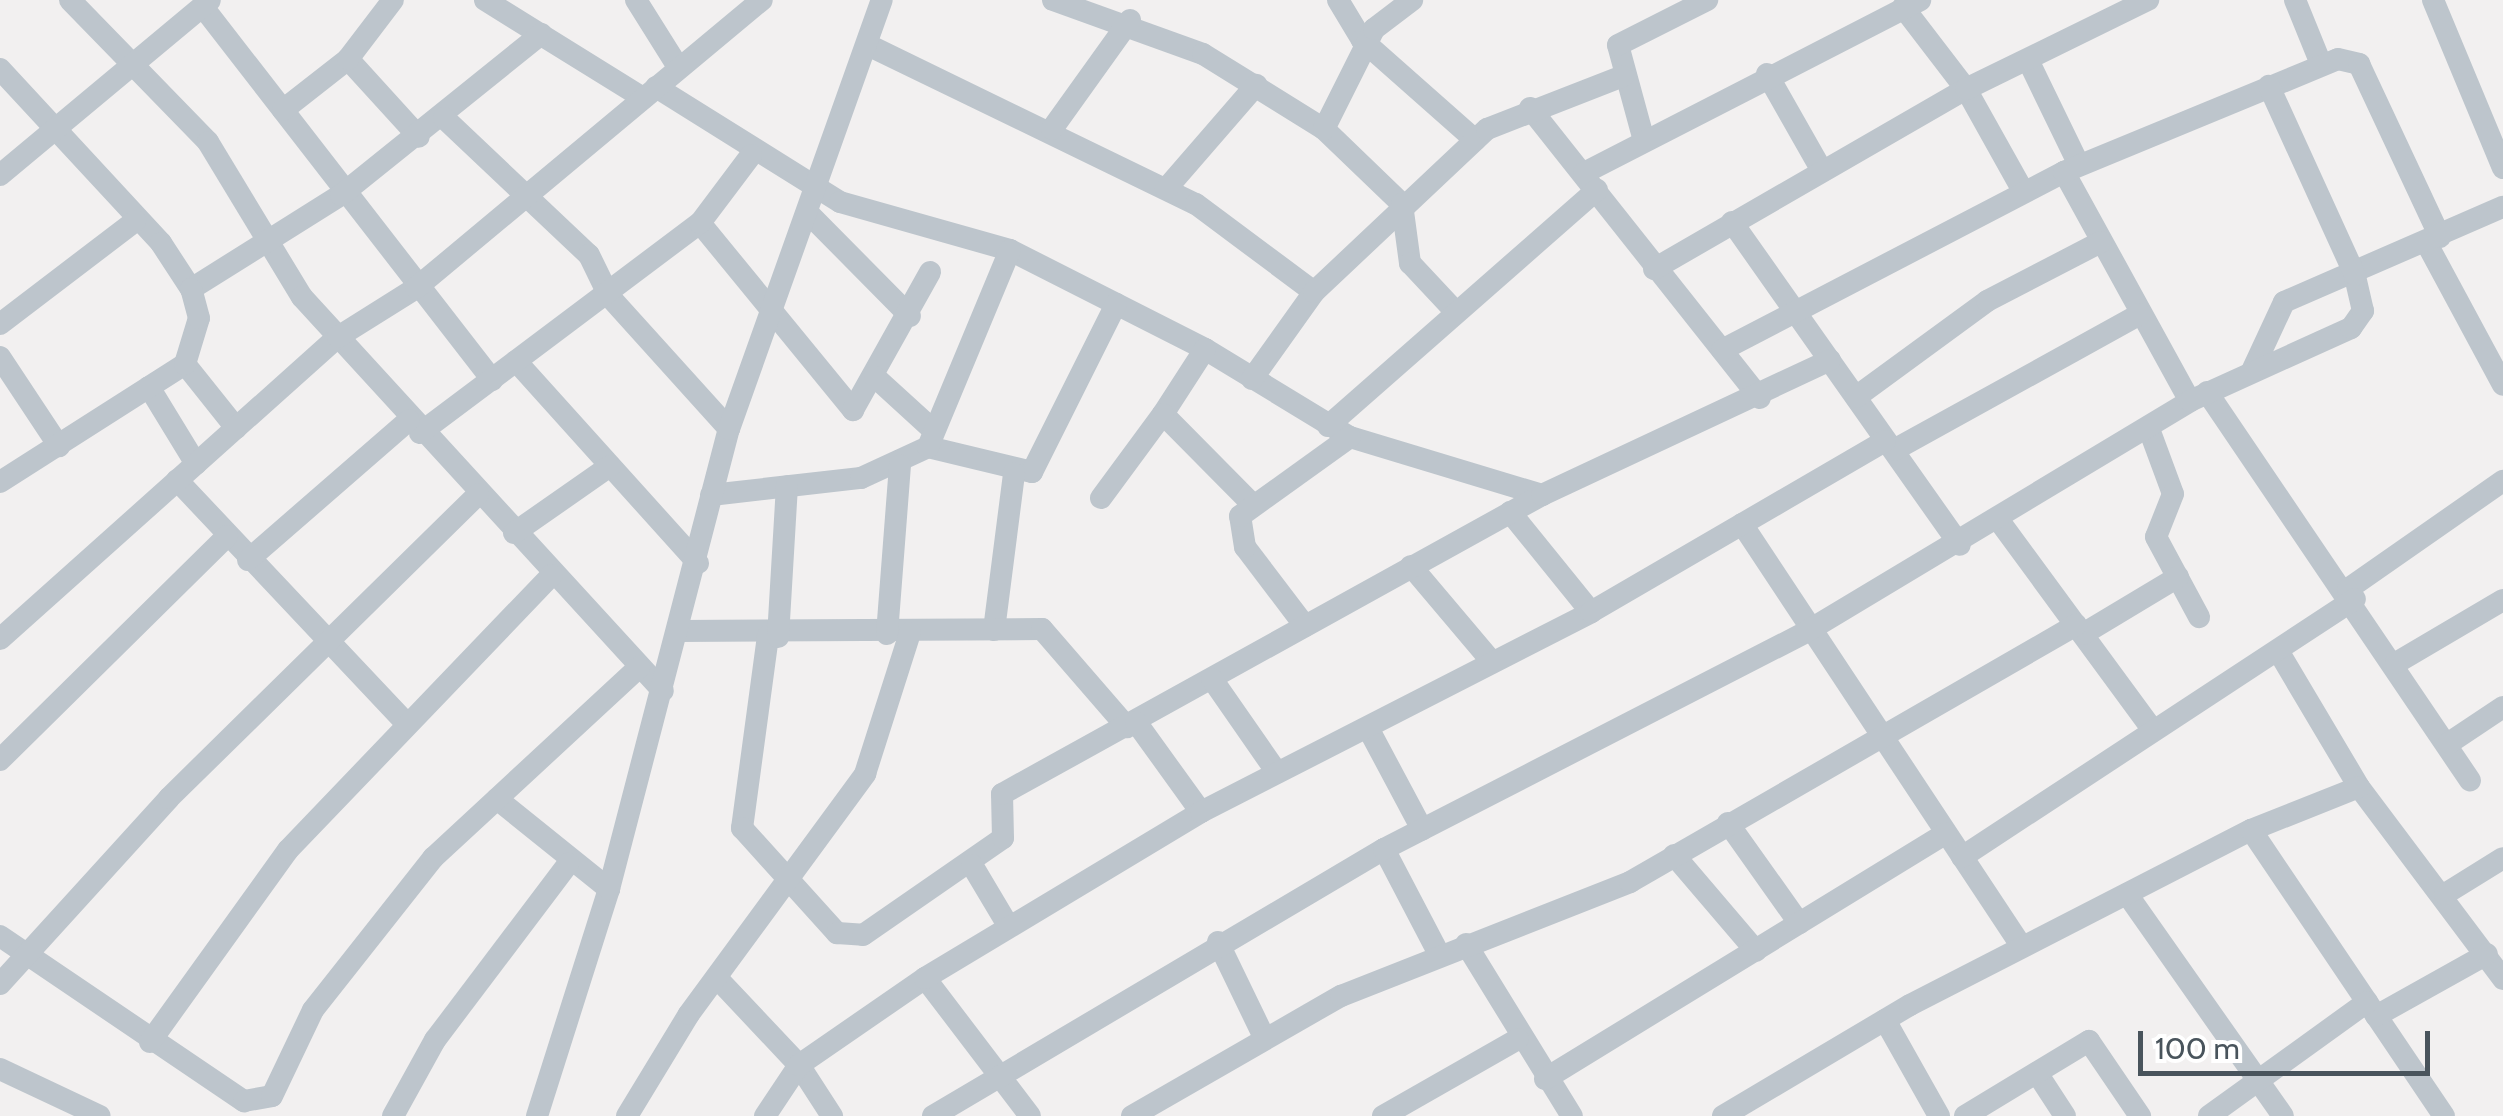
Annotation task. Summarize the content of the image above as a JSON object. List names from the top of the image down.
{
  "scale_bar": "100 m"
}
